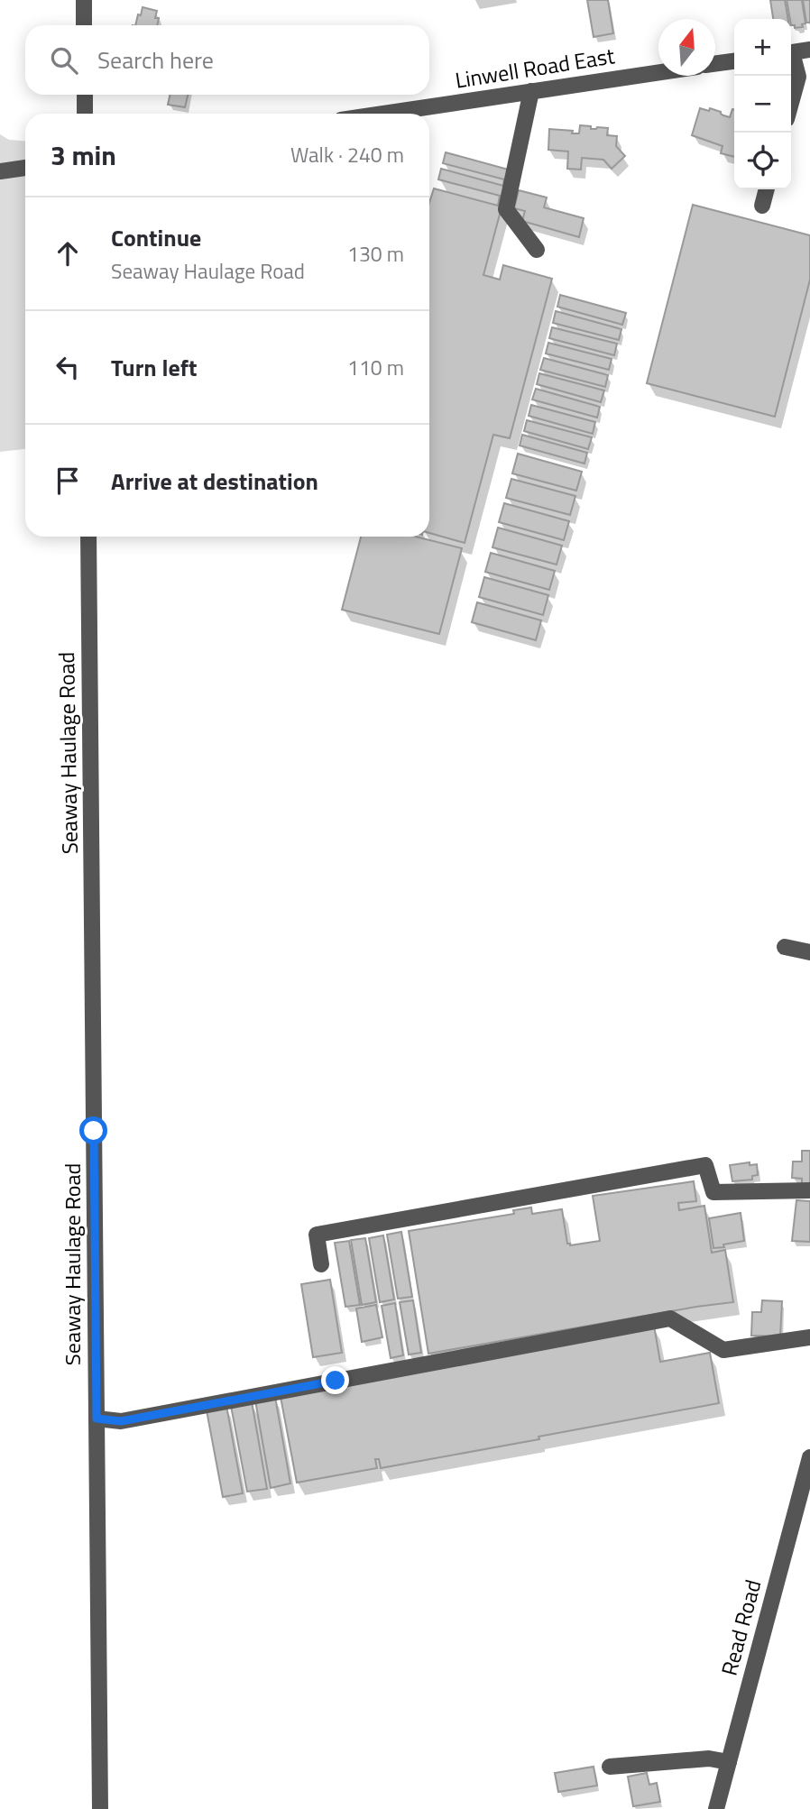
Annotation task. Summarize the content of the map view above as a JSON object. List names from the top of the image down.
{
  "streets": {
    "street": ["Linwell Road East", "Seaway Haulage Road", "Read Road"]
  },
  "north": "top",
  "page": {
    "map_buttons": ["+", "−"],
    "search": "Search here",
    "heading": ["3 min", "Walk · 240 m"],
    "list": [
      ["Continue", "Seaway Haulage Road", "130 m"],
      ["Turn left", "110 m"],
      "Arrive at destination"
    ]
  }
}
